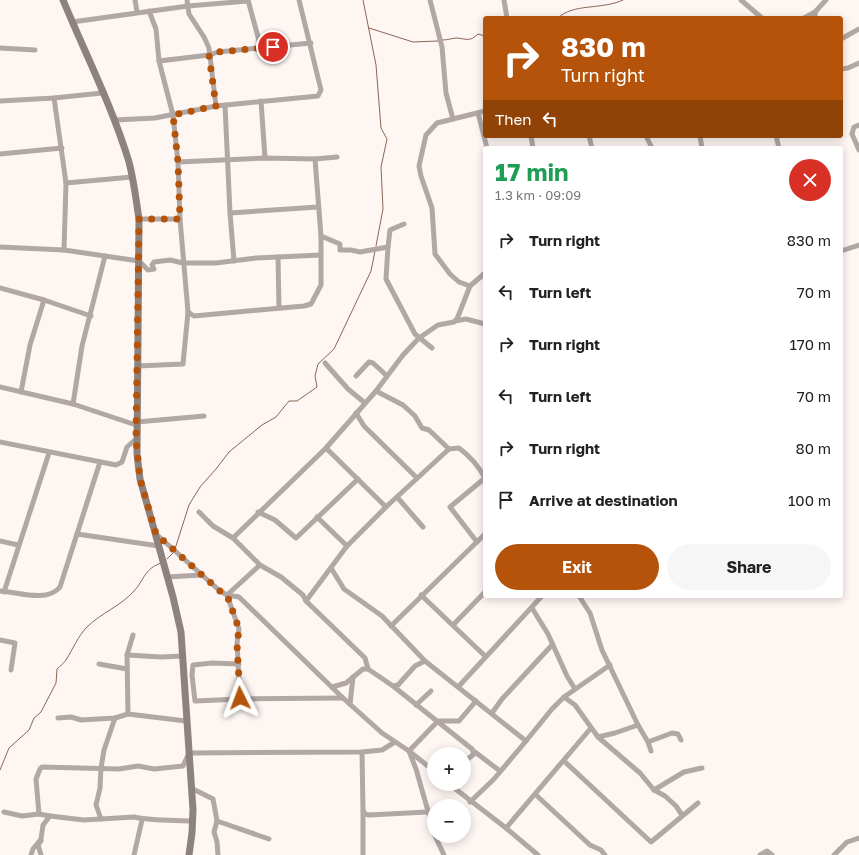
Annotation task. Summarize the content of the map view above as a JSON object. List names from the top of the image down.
{
  "page": {
    "turn": ["830 m", "Turn right"],
    "then": "Then",
    "heading": ["17 min", "1.3 km · 09:09"],
    "list": [
      {
        "name": "Turn right",
        "value": "830 m"
      },
      {
        "name": "Turn left",
        "value": "70 m"
      },
      {
        "name": "Turn right",
        "value": "170 m"
      },
      {
        "name": "Turn left",
        "value": "70 m"
      },
      {
        "name": "Turn right",
        "value": "80 m"
      },
      {
        "name": "Arrive at destination",
        "value": "100 m"
      }
    ],
    "buttons": ["Exit", "Share"],
    "map_buttons": ["+", "−"]
  }
}
